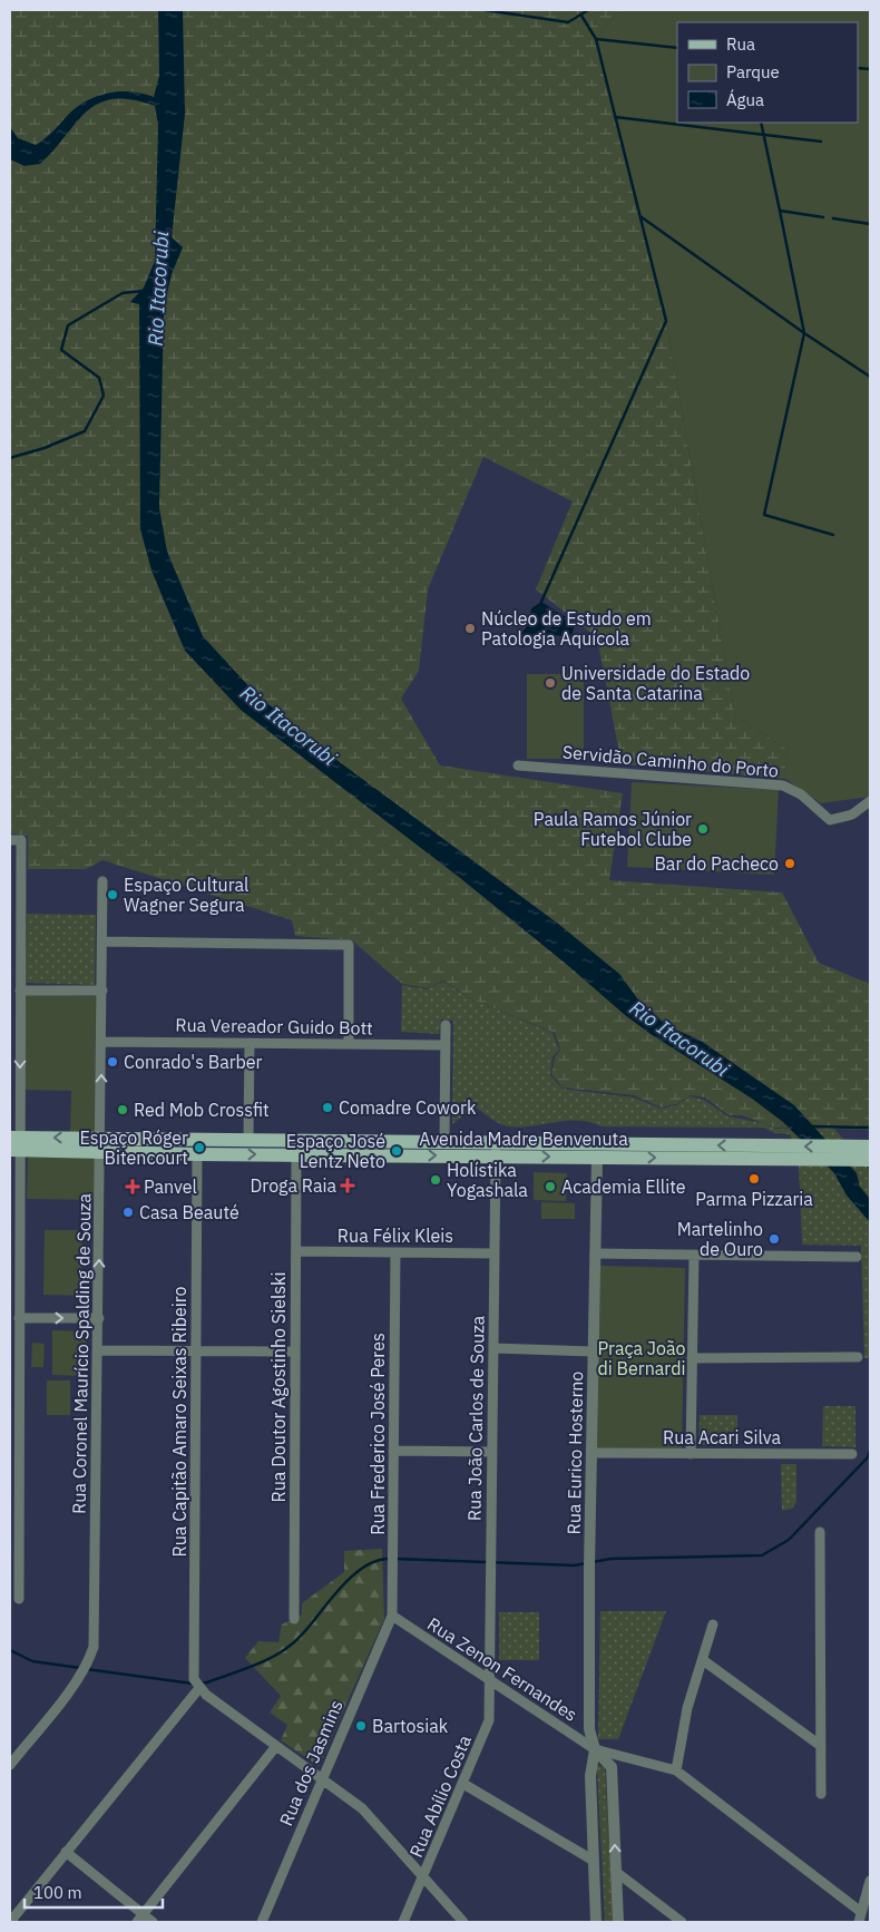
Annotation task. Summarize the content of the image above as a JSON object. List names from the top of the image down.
{
  "streets": {
    "main road": ["Avenida Madre Benvenuta"],
    "street": [
      "Servidão Caminho do Porto",
      "Rua Vereador Guido Bott",
      "Rua Félix Kleis",
      "Rua Coronel Maurício Spalding de Souza",
      "Rua Doutor Agostinho Sielski",
      "Rua João Carlos de Souza",
      "Rua Capitão Amaro Seixas Ribeiro",
      "Rua Frederico José Peres",
      "Rua Acari Silva",
      "Rua Eurico Hosterno",
      "Rua Zenon Fernandes",
      "Rua dos Jasmins",
      "Rua Abílio Costa"
    ]
  },
  "crossings": [
    ["Rua Vereador Guido Bott", "Rua Coronel Maurício Spalding de Souza"],
    ["Avenida Madre Benvenuta", "Rua Coronel Maurício Spalding de Souza"],
    ["Avenida Madre Benvenuta", "Rua Doutor Agostinho Sielski"],
    ["Avenida Madre Benvenuta", "Rua João Carlos de Souza"],
    ["Avenida Madre Benvenuta", "Rua Capitão Amaro Seixas Ribeiro"],
    ["Avenida Madre Benvenuta", "Rua Eurico Hosterno"],
    ["Rua Félix Kleis", "Rua Doutor Agostinho Sielski"],
    ["Rua Félix Kleis", "Rua João Carlos de Souza"],
    ["Rua Félix Kleis", "Rua Frederico José Peres"],
    ["Rua João Carlos de Souza", "Rua Zenon Fernandes"],
    ["Rua João Carlos de Souza", "Rua Abílio Costa"],
    ["Rua Frederico José Peres", "Rua Zenon Fernandes"],
    ["Rua Frederico José Peres", "Rua dos Jasmins"],
    ["Rua Acari Silva", "Rua Eurico Hosterno"],
    ["Rua Eurico Hosterno", "Rua Zenon Fernandes"],
    ["Rua Zenon Fernandes", "Rua dos Jasmins"],
    ["Rua Zenon Fernandes", "Rua Abílio Costa"]
  ],
  "water": ["Rio Itacorubi"],
  "parks": ["Praça João di Bernardi"],
  "places": {
    "other": [
      "Núcleo de Estudo em Patologia Aquícola",
      "Universidade do Estado de Santa Catarina",
      "Paula Ramos Júnior Futebol Clube",
      "Bar do Pacheco",
      "Espaço Cultural Wagner Segura",
      "Conrado's Barber",
      "Comadre Cowork",
      "Red Mob Crossfit",
      "Espaço Róger Bitencourt",
      "Espaço José Lentz Neto",
      "Parma Pizzaria",
      "Holístika Yogashala",
      "Academia Ellite",
      "Casa Beauté",
      "Martelinho de Ouro",
      "Bartosiak"
    ],
    "health": ["Droga Raia", "Panvel"]
  },
  "legend": ["Rua", "Parque", "Água"],
  "scale_bar": "100 m"
}
